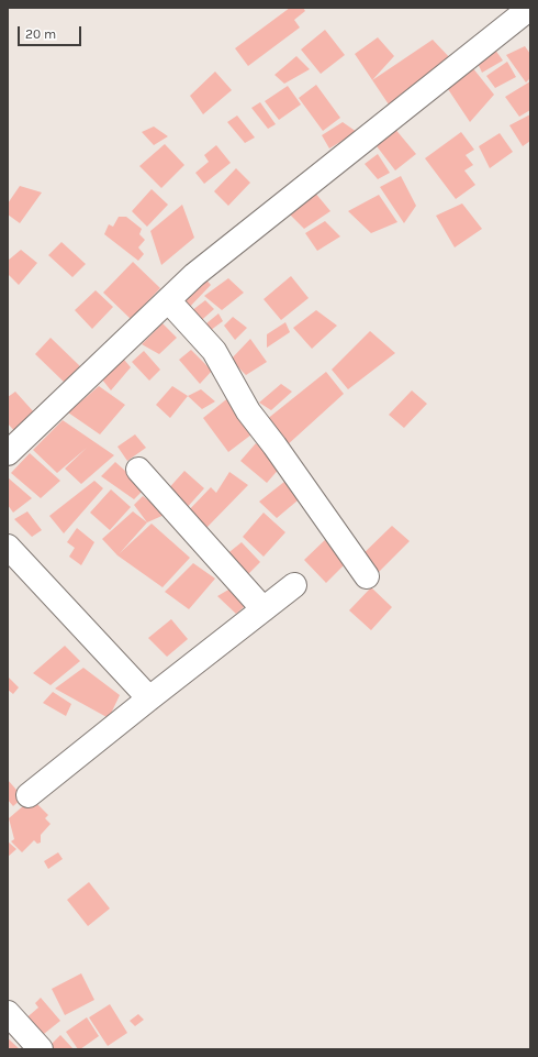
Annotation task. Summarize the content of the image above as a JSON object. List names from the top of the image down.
{
  "scale_bar": "20 m"
}
